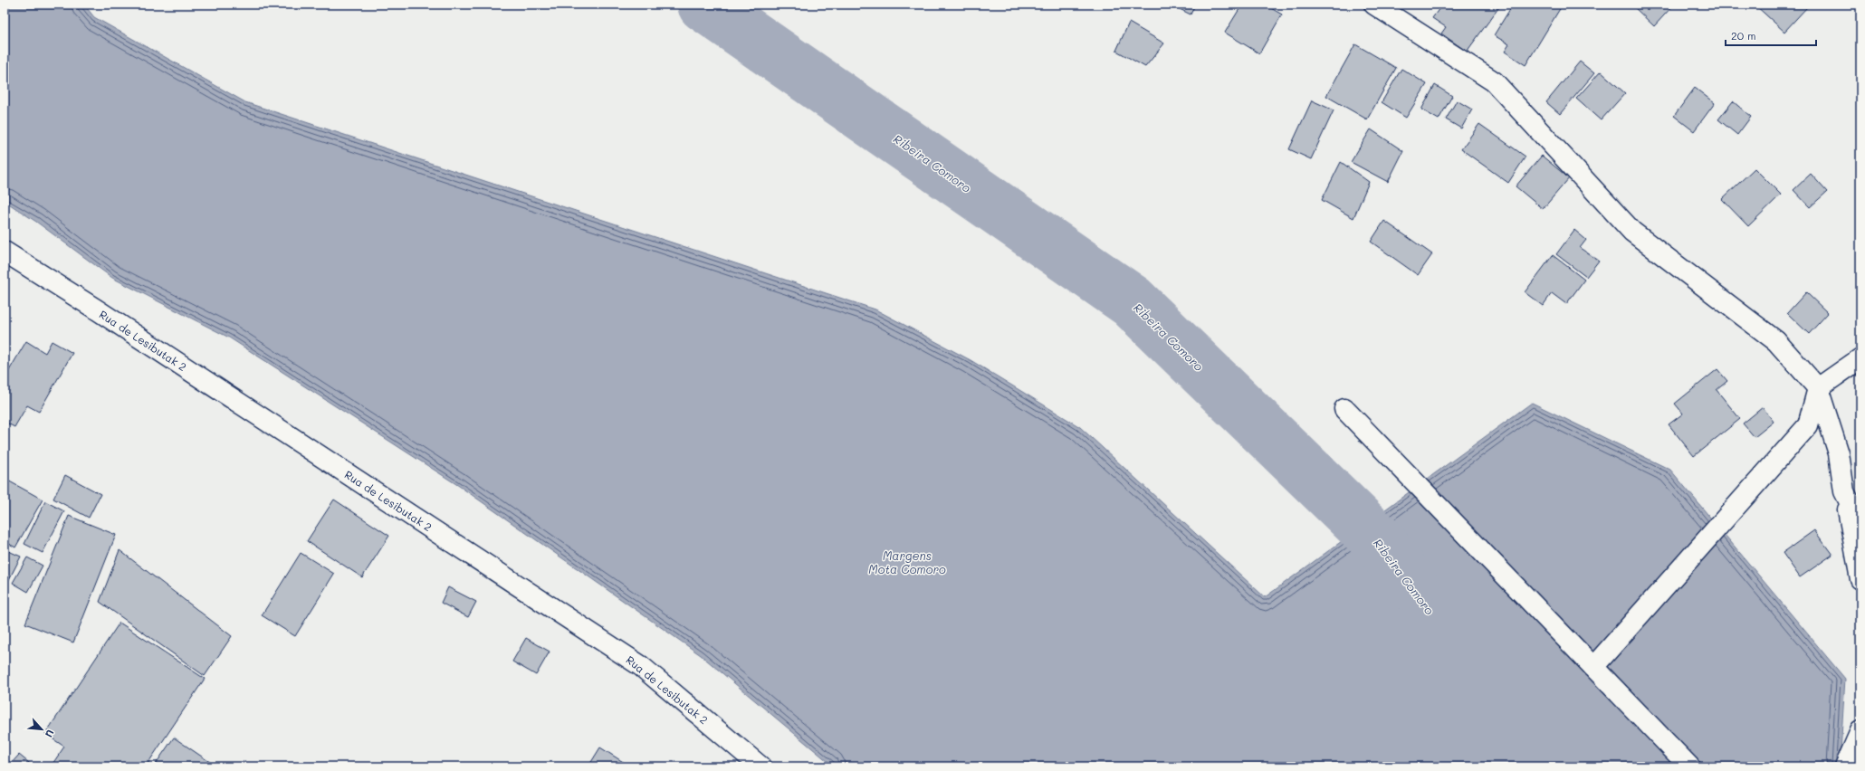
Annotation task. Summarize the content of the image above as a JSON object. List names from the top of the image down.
{
  "streets": {
    "street": ["Rua de Lesibutak 2"]
  },
  "water": ["Ribeira Comoro", "Margens Mota Comoro"],
  "scale_bar": "20 m",
  "north": "bottom right"
}
